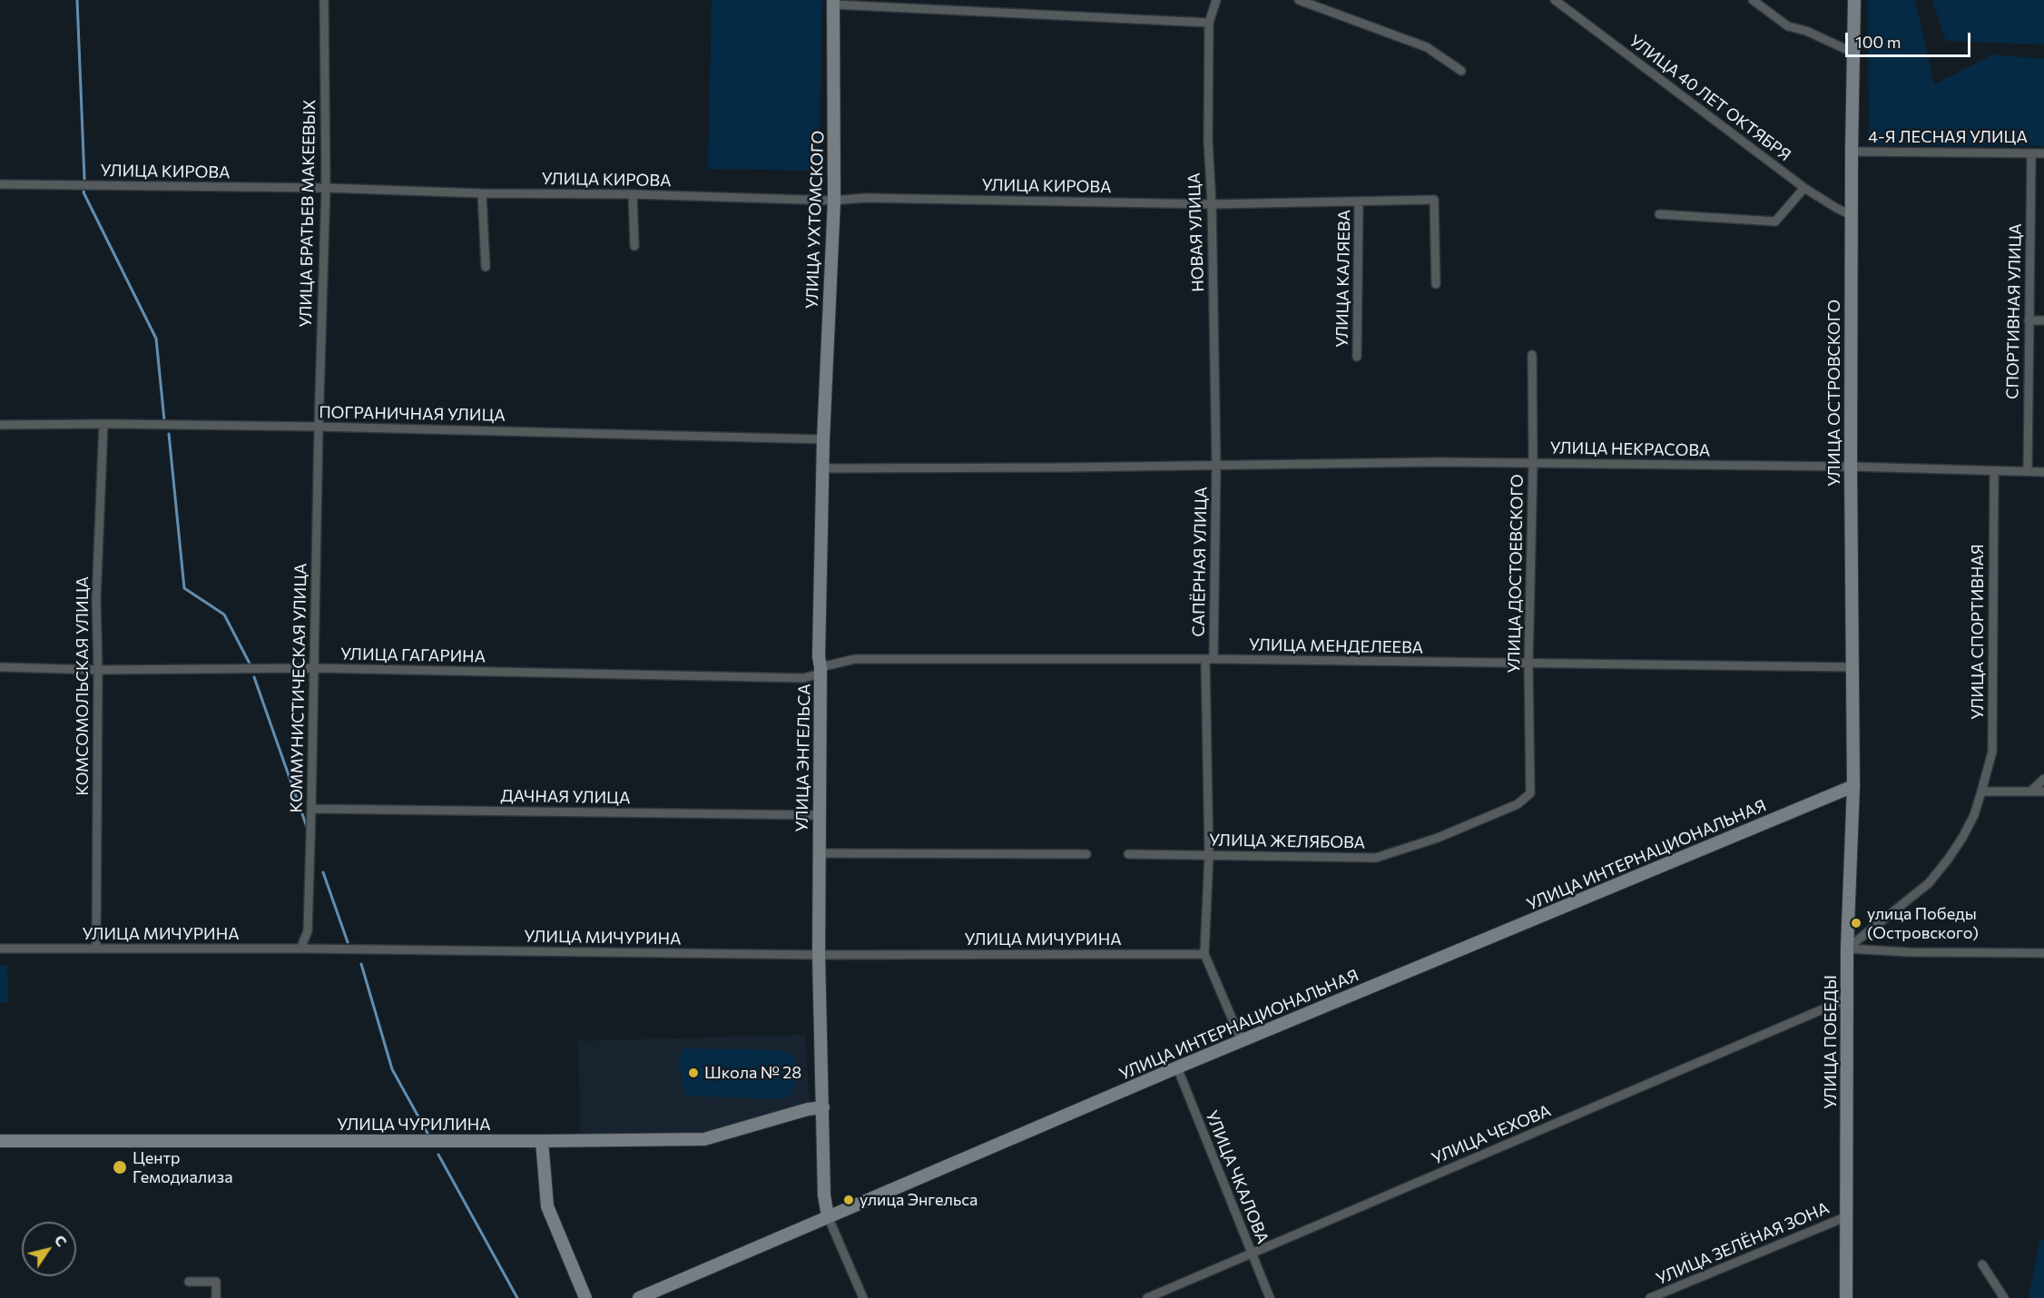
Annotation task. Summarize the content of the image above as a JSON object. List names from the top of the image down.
{
  "streets": {
    "main road": [
      "УЛИЦА УХТОМСКОГО",
      "УЛИЦА ОСТРОВСКОГО",
      "УЛИЦА ЭНГЕЛЬСА",
      "УЛИЦА ИНТЕРНАЦИОНАЛЬНАЯ",
      "УЛИЦА ПОБЕДЫ",
      "УЛИЦА ЧУРИЛИНА"
    ],
    "street": [
      "УЛИЦА 40 ЛЕТ ОКТЯБРЯ",
      "4-Я ЛЕСНАЯ УЛИЦА",
      "УЛИЦА КИРОВА",
      "УЛИЦА БРАТЬЕВ МАКЕЕВЫХ",
      "НОВАЯ УЛИЦА",
      "УЛИЦА КАЛЯЕВА",
      "СПОРТИВНАЯ УЛИЦА",
      "ПОГРАНИЧНАЯ УЛИЦА",
      "УЛИЦА НЕКРАСОВА",
      "САПЁРНАЯ УЛИЦА",
      "УЛИЦА ДОСТОЕВСКОГО",
      "УЛИЦА СПОРТИВНАЯ",
      "УЛИЦА МЕНДЕЛЕЕВА",
      "УЛИЦА ГАГАРИНА",
      "КОМСОМОЛЬСКАЯ УЛИЦА",
      "КОММУНИСТИЧЕСКАЯ УЛИЦА",
      "ДАЧНАЯ УЛИЦА",
      "УЛИЦА ЖЕЛЯБОВА",
      "УЛИЦА МИЧУРИНА",
      "УЛИЦА ЧЕХОВА",
      "УЛИЦА ЧКАЛОВА",
      "УЛИЦА ЗЕЛЁНАЯ ЗОНА"
    ]
  },
  "crossings": [
    ["УЛИЦА 40 ЛЕТ ОКТЯБРЯ", "УЛИЦА ОСТРОВСКОГО"],
    ["4-Я ЛЕСНАЯ УЛИЦА", "СПОРТИВНАЯ УЛИЦА"],
    ["4-Я ЛЕСНАЯ УЛИЦА", "УЛИЦА ОСТРОВСКОГО"],
    ["УЛИЦА КИРОВА", "УЛИЦА БРАТЬЕВ МАКЕЕВЫХ"],
    ["УЛИЦА КИРОВА", "УЛИЦА УХТОМСКОГО"],
    ["УЛИЦА КИРОВА", "НОВАЯ УЛИЦА"],
    ["УЛИЦА КИРОВА", "УЛИЦА КАЛЯЕВА"],
    ["УЛИЦА БРАТЬЕВ МАКЕЕВЫХ", "ПОГРАНИЧНАЯ УЛИЦА"],
    ["УЛИЦА БРАТЬЕВ МАКЕЕВЫХ", "КОММУНИСТИЧЕСКАЯ УЛИЦА"],
    ["УЛИЦА УХТОМСКОГО", "ПОГРАНИЧНАЯ УЛИЦА"],
    ["УЛИЦА УХТОМСКОГО", "УЛИЦА ЭНГЕЛЬСА"],
    ["НОВАЯ УЛИЦА", "УЛИЦА КАЛЯЕВА"],
    ["НОВАЯ УЛИЦА", "УЛИЦА НЕКРАСОВА"],
    ["НОВАЯ УЛИЦА", "САПЁРНАЯ УЛИЦА"],
    ["СПОРТИВНАЯ УЛИЦА", "УЛИЦА НЕКРАСОВА"],
    ["УЛИЦА ОСТРОВСКОГО", "УЛИЦА НЕКРАСОВА"],
    ["УЛИЦА ОСТРОВСКОГО", "УЛИЦА МЕНДЕЛЕЕВА"],
    ["УЛИЦА ОСТРОВСКОГО", "УЛИЦА ИНТЕРНАЦИОНАЛЬНАЯ"],
    ["УЛИЦА ОСТРОВСКОГО", "УЛИЦА ПОБЕДЫ"],
    ["ПОГРАНИЧНАЯ УЛИЦА", "КОМСОМОЛЬСКАЯ УЛИЦА"],
    ["ПОГРАНИЧНАЯ УЛИЦА", "КОММУНИСТИЧЕСКАЯ УЛИЦА"],
    ["ПОГРАНИЧНАЯ УЛИЦА", "УЛИЦА ЭНГЕЛЬСА"],
    ["УЛИЦА НЕКРАСОВА", "САПЁРНАЯ УЛИЦА"],
    ["УЛИЦА НЕКРАСОВА", "УЛИЦА ДОСТОЕВСКОГО"],
    ["УЛИЦА НЕКРАСОВА", "УЛИЦА СПОРТИВНАЯ"],
    ["УЛИЦА НЕКРАСОВА", "УЛИЦА ЭНГЕЛЬСА"],
    ["САПЁРНАЯ УЛИЦА", "УЛИЦА МЕНДЕЛЕЕВА"],
    ["САПЁРНАЯ УЛИЦА", "УЛИЦА ЖЕЛЯБОВА"],
    ["САПЁРНАЯ УЛИЦА", "УЛИЦА ИНТЕРНАЦИОНАЛЬНАЯ"],
    ["САПЁРНАЯ УЛИЦА", "УЛИЦА МИЧУРИНА"],
    ["УЛИЦА ДОСТОЕВСКОГО", "УЛИЦА МЕНДЕЛЕЕВА"],
    ["УЛИЦА ДОСТОЕВСКОГО", "УЛИЦА ЖЕЛЯБОВА"],
    ["УЛИЦА СПОРТИВНАЯ", "УЛИЦА ПОБЕДЫ"],
    ["УЛИЦА МЕНДЕЛЕЕВА", "УЛИЦА ГАГАРИНА"],
    ["УЛИЦА МЕНДЕЛЕЕВА", "УЛИЦА ЭНГЕЛЬСА"],
    ["УЛИЦА ГАГАРИНА", "КОМСОМОЛЬСКАЯ УЛИЦА"],
    ["УЛИЦА ГАГАРИНА", "КОММУНИСТИЧЕСКАЯ УЛИЦА"],
    ["УЛИЦА ГАГАРИНА", "УЛИЦА ЭНГЕЛЬСА"],
    ["КОМСОМОЛЬСКАЯ УЛИЦА", "УЛИЦА МИЧУРИНА"],
    ["КОММУНИСТИЧЕСКАЯ УЛИЦА", "ДАЧНАЯ УЛИЦА"],
    ["КОММУНИСТИЧЕСКАЯ УЛИЦА", "УЛИЦА МИЧУРИНА"],
    ["УЛИЦА ЭНГЕЛЬСА", "ДАЧНАЯ УЛИЦА"],
    ["УЛИЦА ЭНГЕЛЬСА", "УЛИЦА ИНТЕРНАЦИОНАЛЬНАЯ"],
    ["УЛИЦА ЭНГЕЛЬСА", "УЛИЦА МИЧУРИНА"],
    ["УЛИЦА ЭНГЕЛЬСА", "УЛИЦА ЧУРИЛИНА"],
    ["УЛИЦА ИНТЕРНАЦИОНАЛЬНАЯ", "УЛИЦА ПОБЕДЫ"],
    ["УЛИЦА ИНТЕРНАЦИОНАЛЬНАЯ", "УЛИЦА ЧКАЛОВА"],
    ["УЛИЦА ПОБЕДЫ", "УЛИЦА ЧЕХОВА"],
    ["УЛИЦА ПОБЕДЫ", "УЛИЦА ЗЕЛЁНАЯ ЗОНА"],
    ["УЛИЦА ЧЕХОВА", "УЛИЦА ЧКАЛОВА"]
  ],
  "places": [
    "улица Победы (Островского)",
    "Школа № 28",
    "Центр Гемодиализа",
    "улица Энгельса"
  ],
  "scale_bar": "100 m",
  "north": "top right"
}
